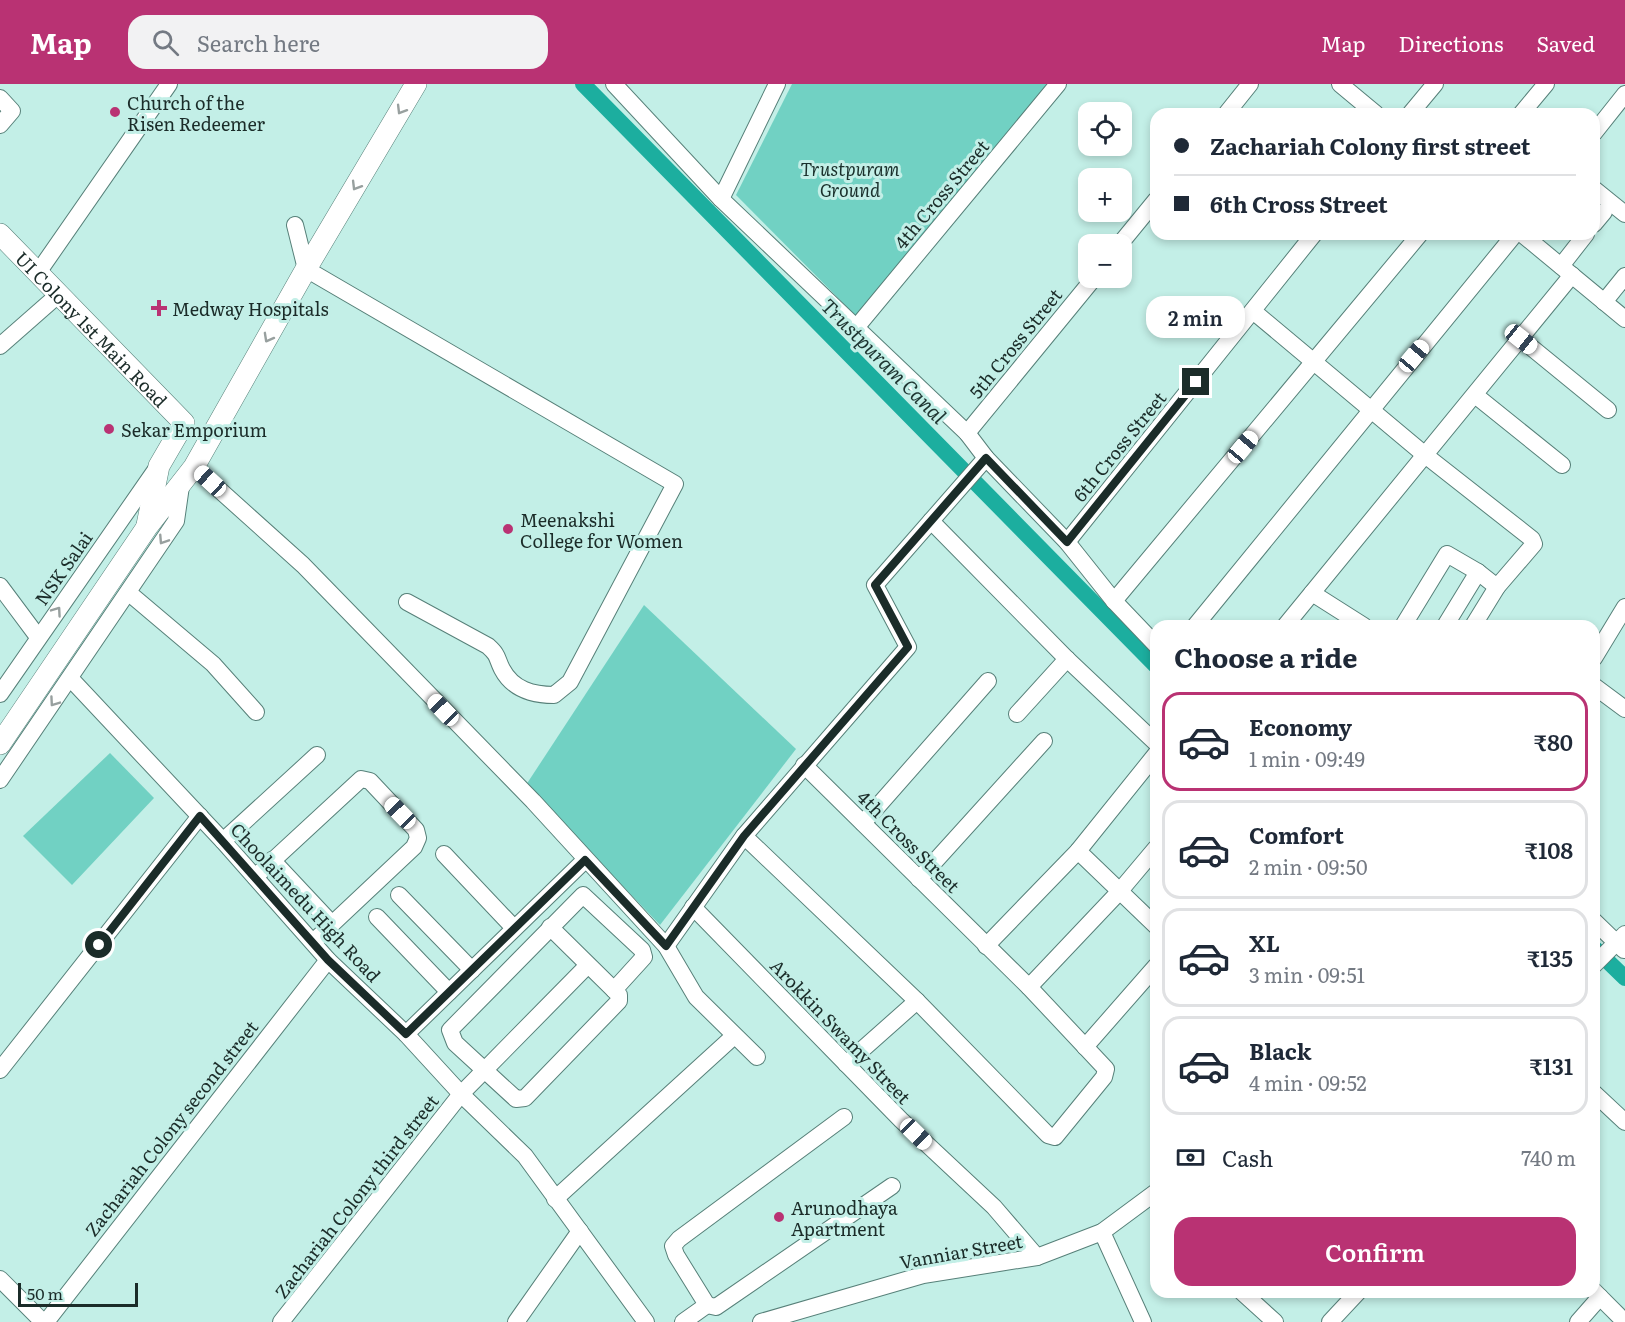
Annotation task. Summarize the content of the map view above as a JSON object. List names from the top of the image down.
{
  "streets": {
    "main road": ["UI Colony 1st Main Road"],
    "street": [
      "4th Cross Street",
      "5th Cross Street",
      "6th Cross Street",
      "NSK Salai",
      "Choolaimedu High Road",
      "Arokkin Swamy Street",
      "Zachariah Colony second street",
      "Zachariah Colony third street",
      "Vanniar Street"
    ]
  },
  "crossings": [
    ["UI Colony 1st Main Road", "NSK Salai"],
    ["Choolaimedu High Road", "Zachariah Colony second street"],
    ["Choolaimedu High Road", "Zachariah Colony third street"],
    ["Arokkin Swamy Street", "Vanniar Street"]
  ],
  "water": ["Trustpuram Canal"],
  "parks": ["Trustpuram Ground"],
  "places": {
    "other": [
      "Church of the Risen Redeemer",
      "Sekar Emporium",
      "Meenakshi College for Women",
      "Arunodhaya Apartment"
    ],
    "health": ["Medway Hospitals"]
  },
  "scale_bar": "50 m",
  "page": {
    "header": "Map",
    "search": "Search here",
    "nav": ["Map", "Directions", "Saved"],
    "map_buttons": ["+", "−"],
    "banner": ["Zachariah Colony first street", "6th Cross Street"],
    "bubble": "2 min",
    "heading": "Choose a ride",
    "list": [
      {
        "name": "Economy",
        "note": "1 min · 09:49",
        "value": "₹80"
      },
      {
        "name": "Comfort",
        "note": "2 min · 09:50",
        "value": "₹108"
      },
      {
        "name": "XL",
        "note": "3 min · 09:51",
        "value": "₹135"
      },
      {
        "name": "Black",
        "note": "4 min · 09:52",
        "value": "₹131"
      }
    ],
    "pay": ["Cash", "740 m"],
    "buttons": "Confirm",
    "scale": "50 m"
  }
}
